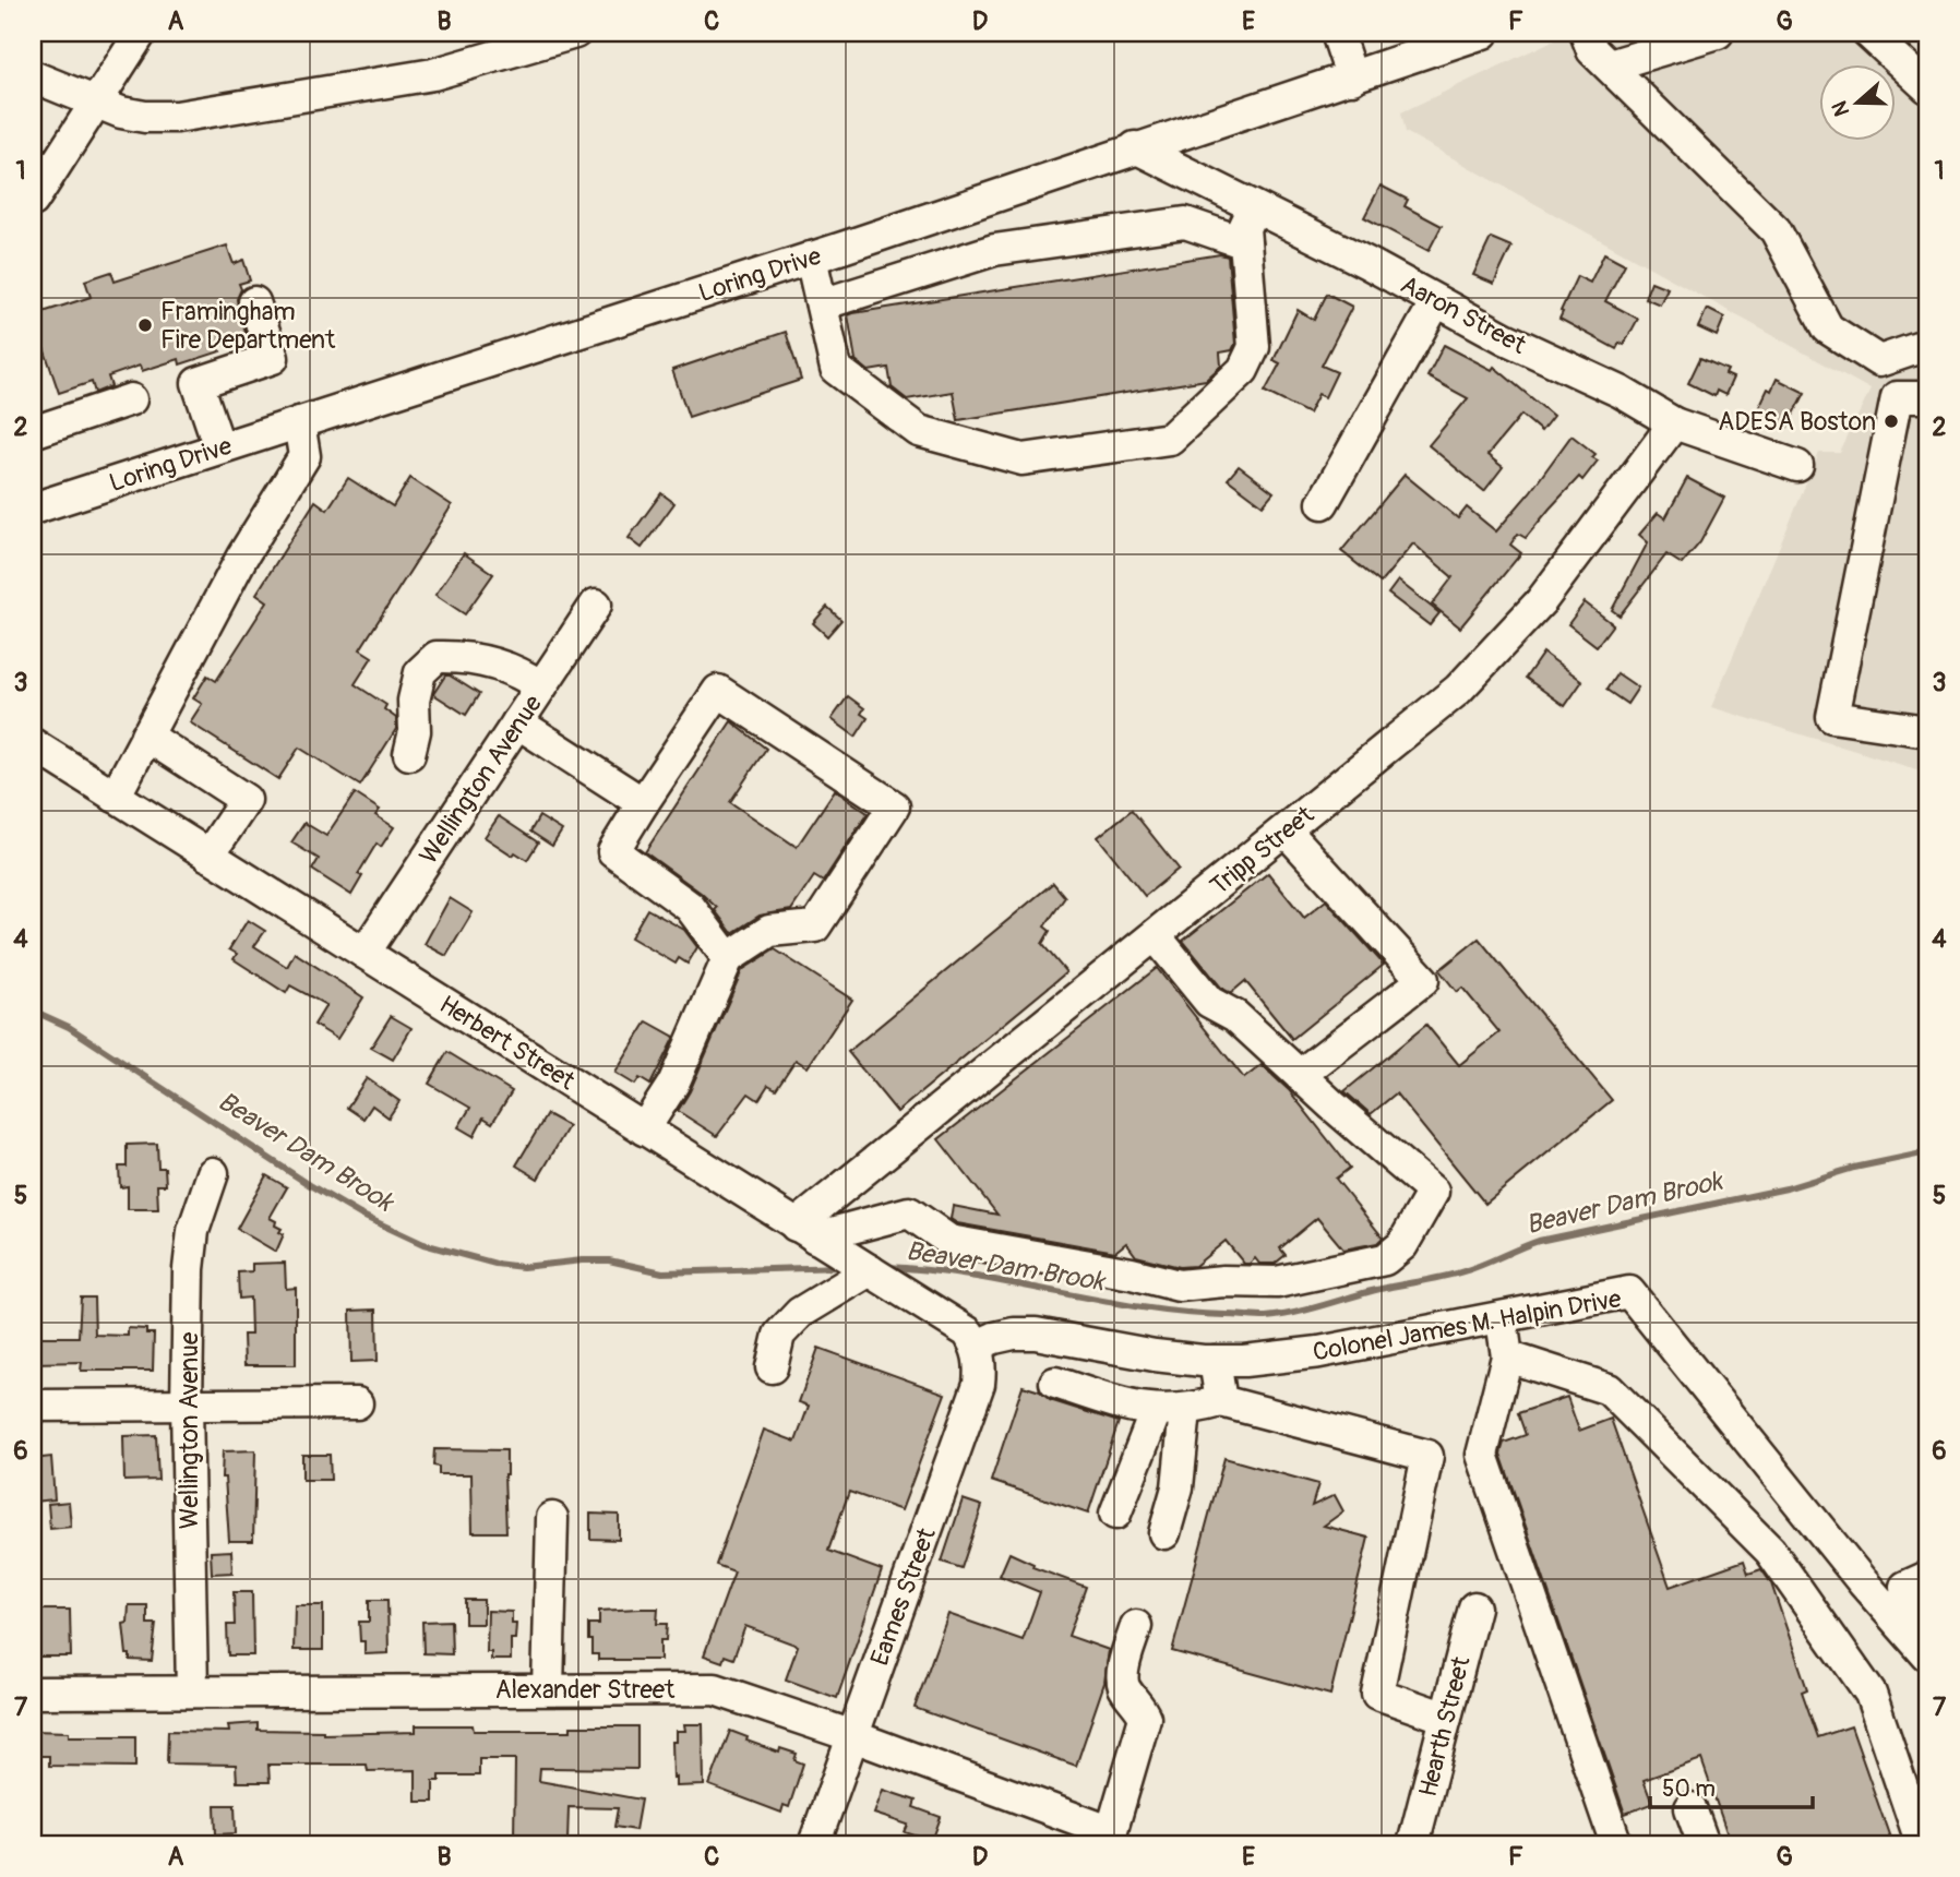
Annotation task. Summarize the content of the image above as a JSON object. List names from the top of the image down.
{
  "streets": {
    "street": [
      "Loring Drive",
      "Aaron Street",
      "Wellington Avenue",
      "Tripp Street",
      "Herbert Street",
      "Colonel James M. Halpin Drive",
      "Eames Street",
      "Alexander Street",
      "Hearth Street"
    ]
  },
  "crossings": [
    ["Loring Drive", "Aaron Street"],
    ["Aaron Street", "Tripp Street"],
    ["Wellington Avenue", "Herbert Street"],
    ["Wellington Avenue", "Alexander Street"],
    ["Tripp Street", "Herbert Street"],
    ["Herbert Street", "Colonel James M. Halpin Drive"],
    ["Herbert Street", "Eames Street"],
    ["Colonel James M. Halpin Drive", "Eames Street"],
    ["Eames Street", "Alexander Street"]
  ],
  "water": ["Beaver Dam Brook"],
  "places": ["Framingham Fire Department", "ADESA Boston"],
  "scale_bar": "50 m",
  "north": "left",
  "grid": {
    "columns": [
      "A",
      "B",
      "C",
      "D",
      "E",
      "F",
      "G"
    ],
    "rows": [
      "1",
      "2",
      "3",
      "4",
      "5",
      "6",
      "7"
    ]
  }
}
